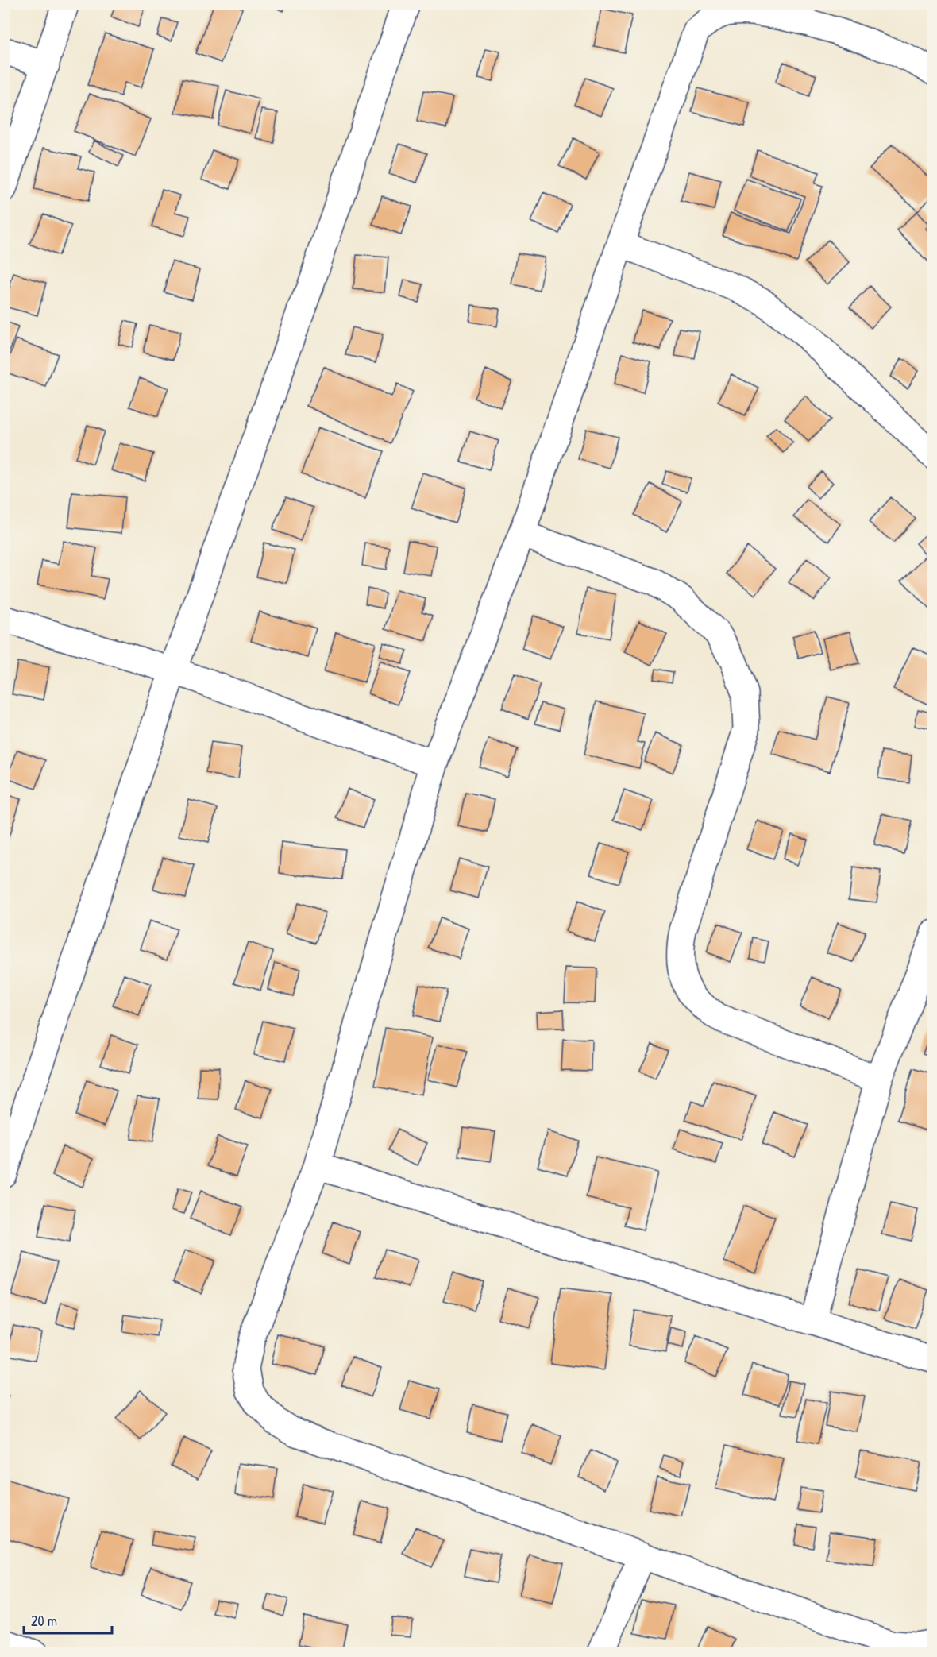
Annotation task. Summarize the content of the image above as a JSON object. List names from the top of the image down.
{
  "scale_bar": "20 m"
}
